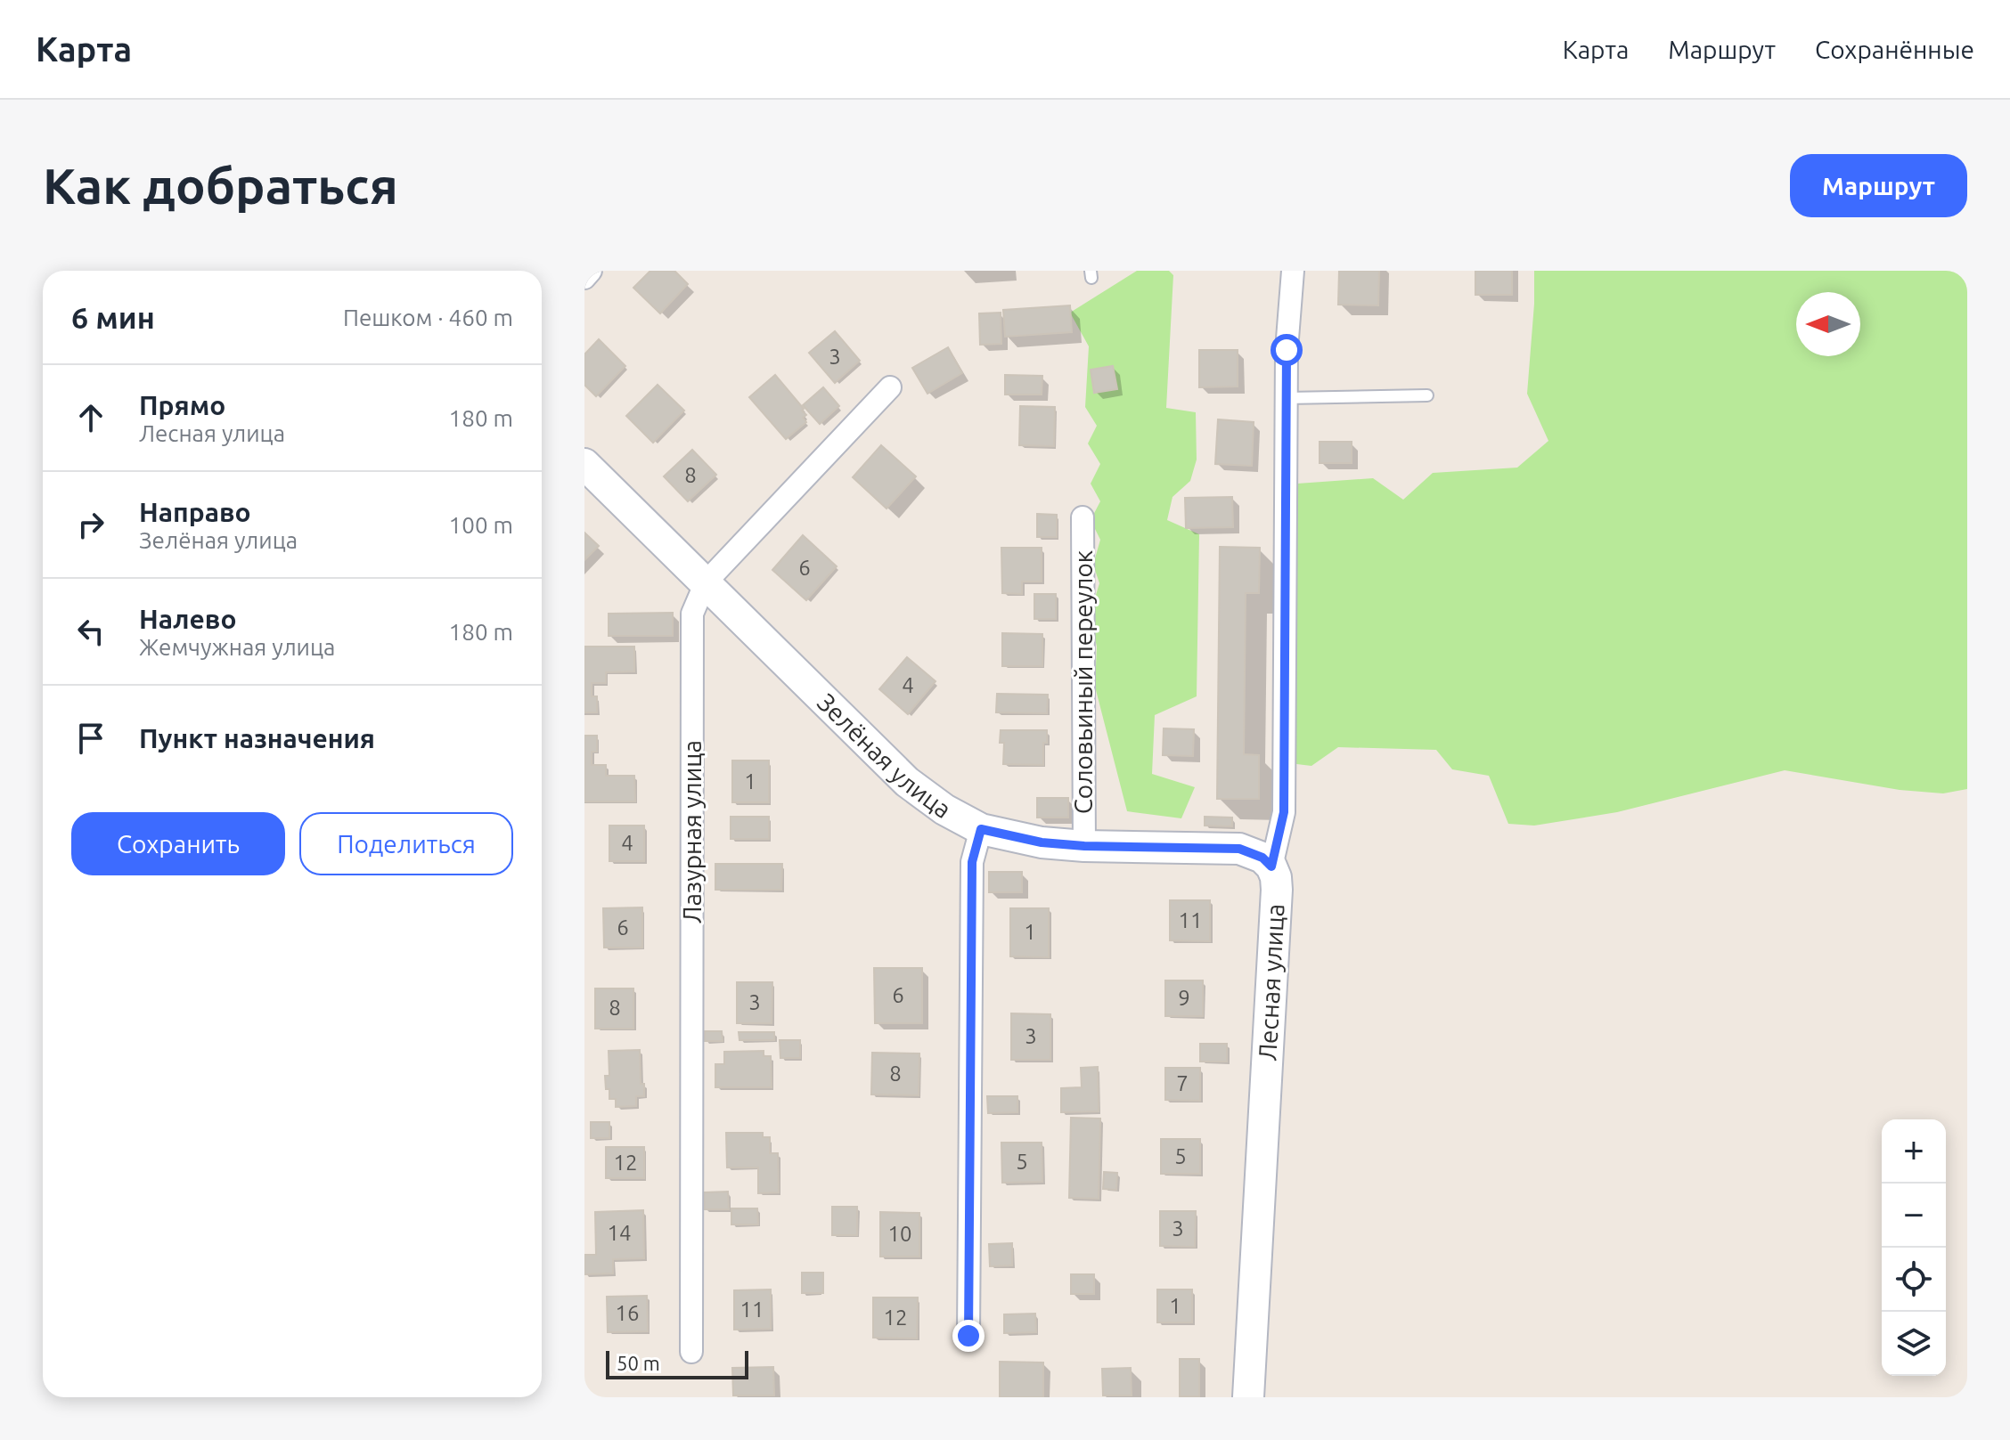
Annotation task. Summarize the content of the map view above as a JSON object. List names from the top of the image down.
{
  "streets": {
    "street": [
      "Соловьиный переулок",
      "Зелёная улица",
      "Лазурная улица",
      "Лесная улица"
    ]
  },
  "crossings": [
    ["Соловьиный переулок", "Зелёная улица"],
    ["Зелёная улица", "Лазурная улица"],
    ["Зелёная улица", "Лесная улица"]
  ],
  "house_numbers": [
    "3",
    "8",
    "6",
    "4",
    "1",
    "4",
    "11",
    "6",
    "1",
    "6",
    "9",
    "3",
    "8",
    "3",
    "8",
    "7",
    "5",
    "5",
    "12",
    "3",
    "14",
    "10",
    "1",
    "11",
    "16",
    "12"
  ],
  "scale_bar": "50 m",
  "north": "left",
  "page": {
    "header": "Карта",
    "nav": ["Карта", "Маршрут", "Сохранённые"],
    "buttons": [
      "Маршрут",
      ["Сохранить", "Поделиться"]
    ],
    "title": "Как добраться",
    "heading": ["6 мин", "Пешком · 460 m"],
    "list": [
      ["Прямо", "Лесная улица", "180 m"],
      ["Направо", "Зелёная улица", "100 m"],
      ["Налево", "Жемчужная улица", "180 m"],
      "Пункт назначения"
    ],
    "map_buttons": ["+", "−"],
    "scale": "50 m"
  }
}
